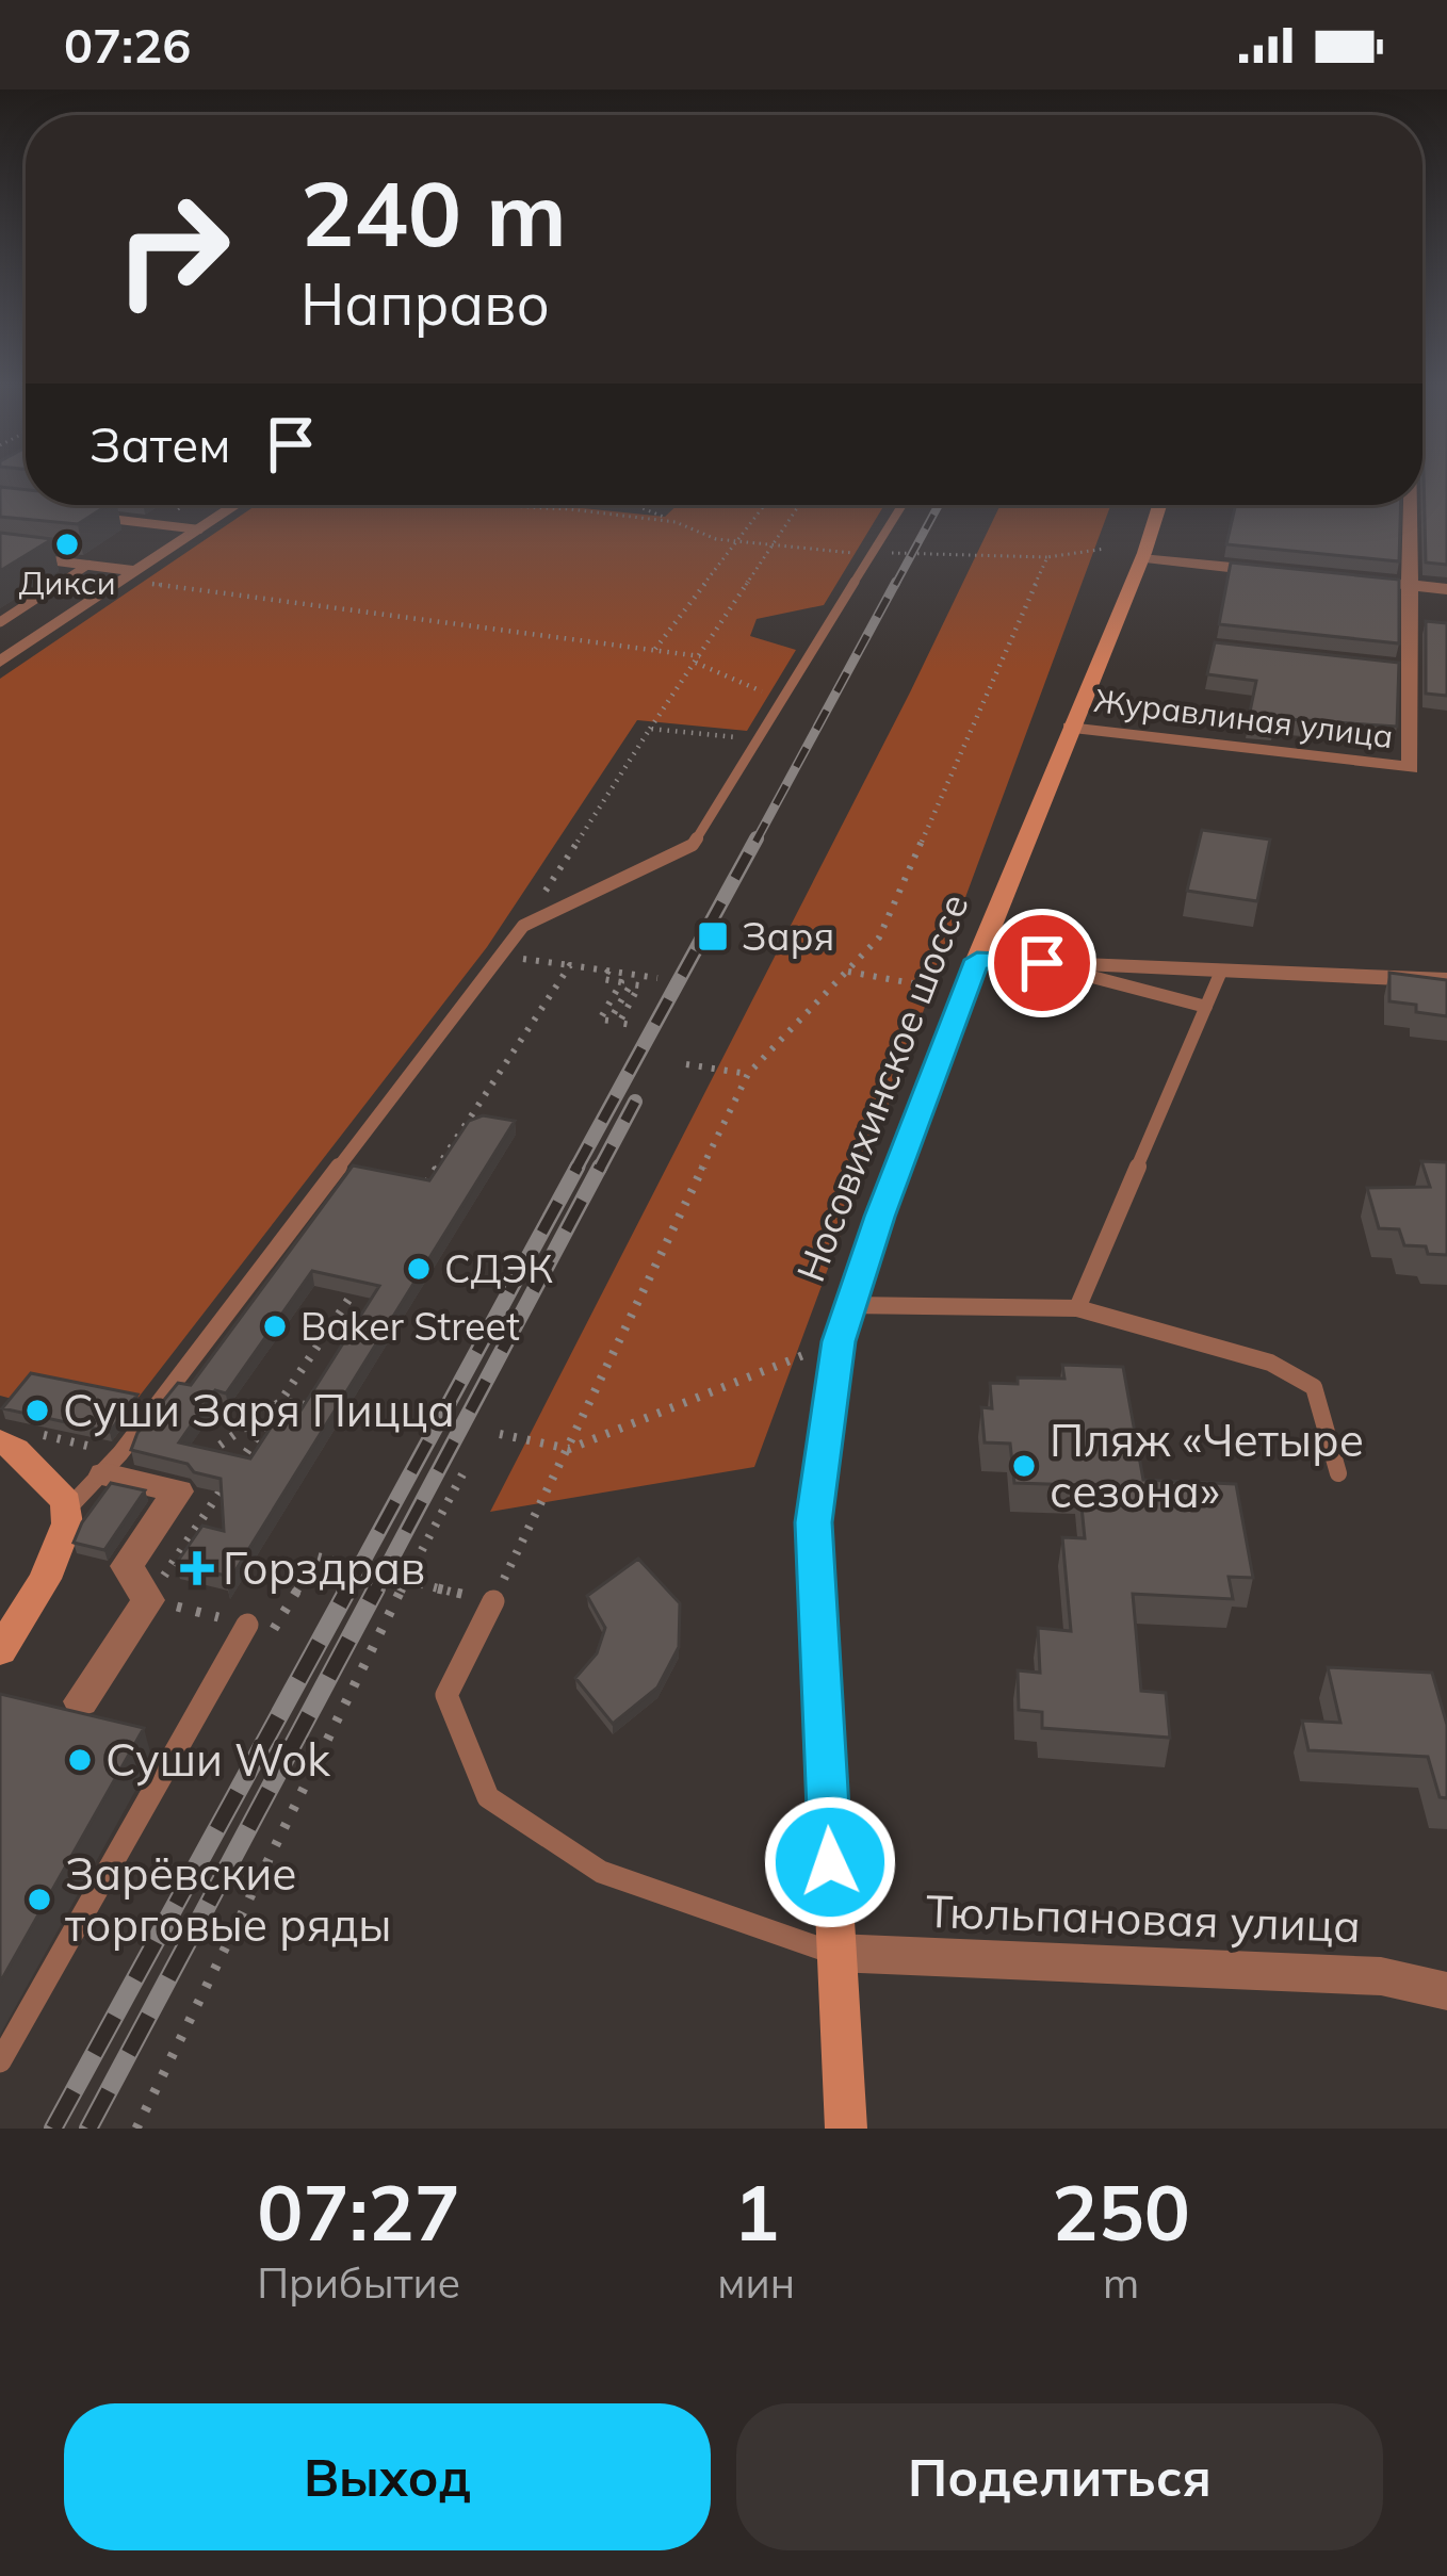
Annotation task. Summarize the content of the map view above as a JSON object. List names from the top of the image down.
{
  "streets": {
    "main road": ["Носовихинское шоссе"],
    "street": ["Журавлиная улица", "Тюльпановая улица"]
  },
  "crossings": [
    ["Журавлиная улица", "Носовихинское шоссе"],
    ["Носовихинское шоссе", "Тюльпановая улица"]
  ],
  "places": {
    "other": [
      "Дикси",
      "СДЭК",
      "Baker Street",
      "Суши Заря Пицца",
      "Пляж «Четыре сезона»",
      "Суши Wok",
      "Зарёвские торговые ряды"
    ],
    "transit": ["Заря"],
    "health": ["Горздрав"]
  },
  "page": {
    "status": "07:26",
    "turn": ["240 m", "Направо"],
    "then": "Затем",
    "eta": [
      "07:27",
      "Прибытие",
      "1",
      "мин",
      "250",
      "m"
    ],
    "buttons": ["Выход", "Поделиться"]
  }
}
